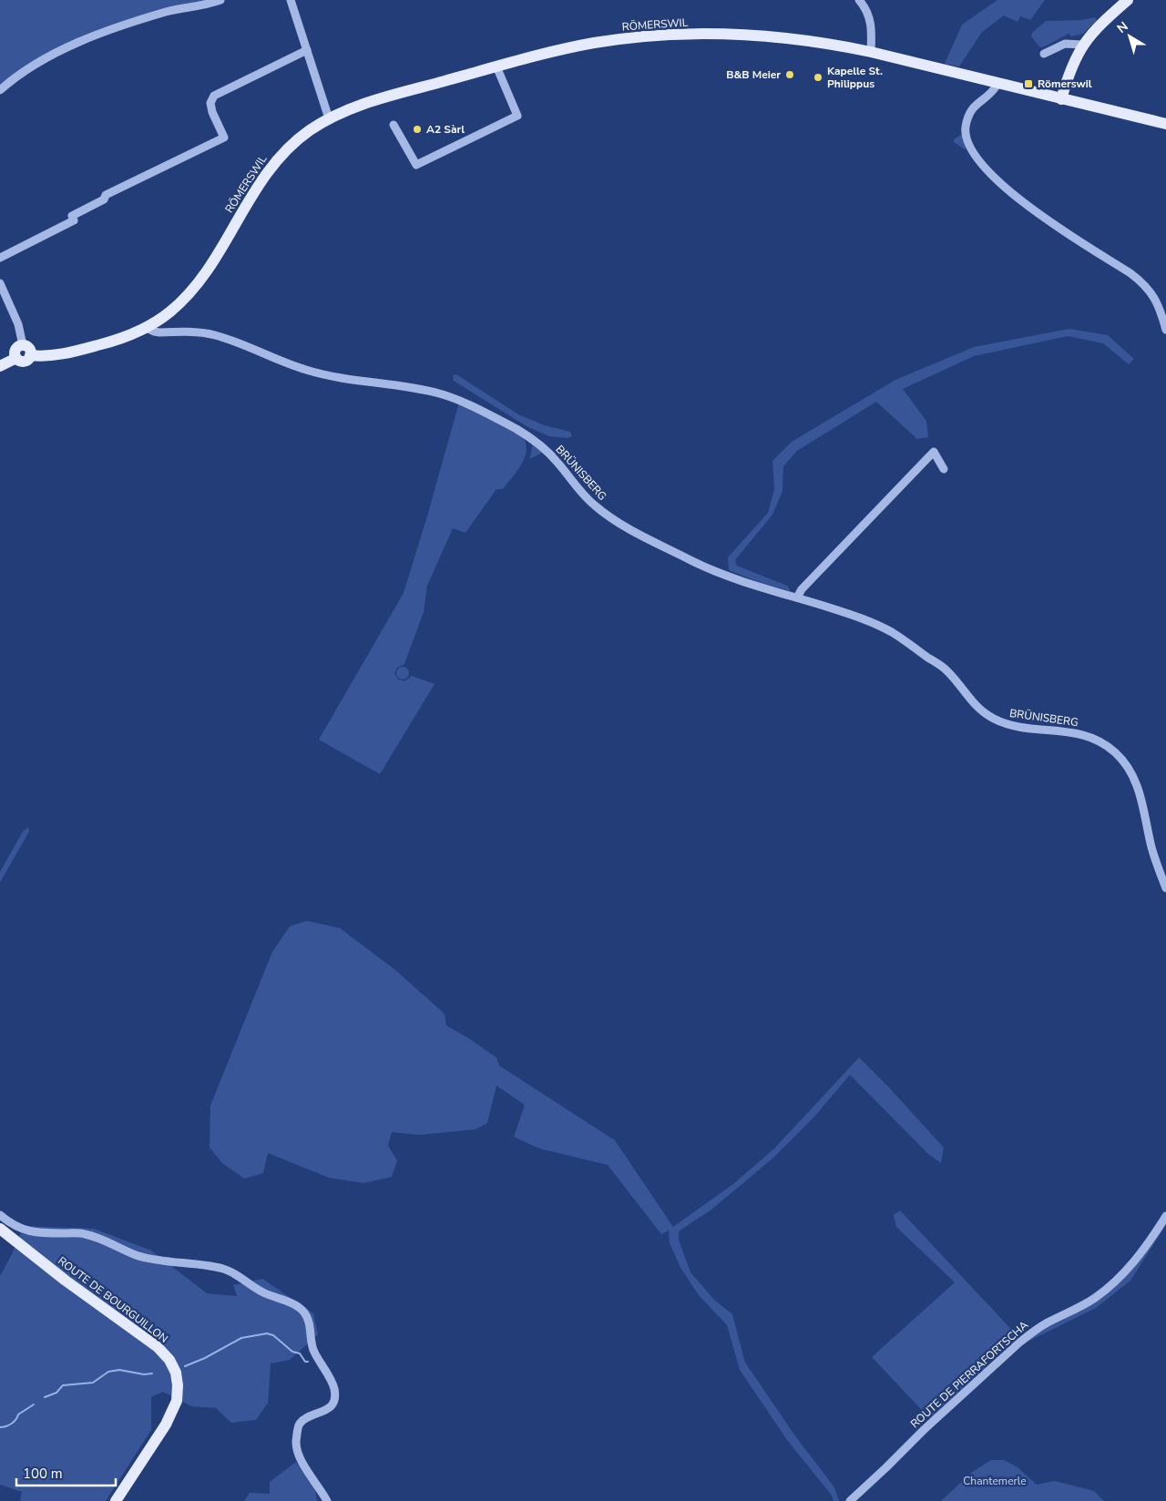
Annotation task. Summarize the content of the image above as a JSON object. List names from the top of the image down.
{
  "streets": {
    "main road": ["RÖMERSWIL", "ROUTE DE BOURGUILLON"],
    "street": ["BRÜNISBERG", "ROUTE DE PIERRAFORTSCHA"]
  },
  "crossings": [
    ["RÖMERSWIL", "BRÜNISBERG"]
  ],
  "parks": ["Chantemerle"],
  "places": {
    "other": ["B&B Meier", "Kapelle St. Philippus", "A2 Sàrl"],
    "transit": ["Römerswil"]
  },
  "scale_bar": "100 m",
  "north": "top left"
}
